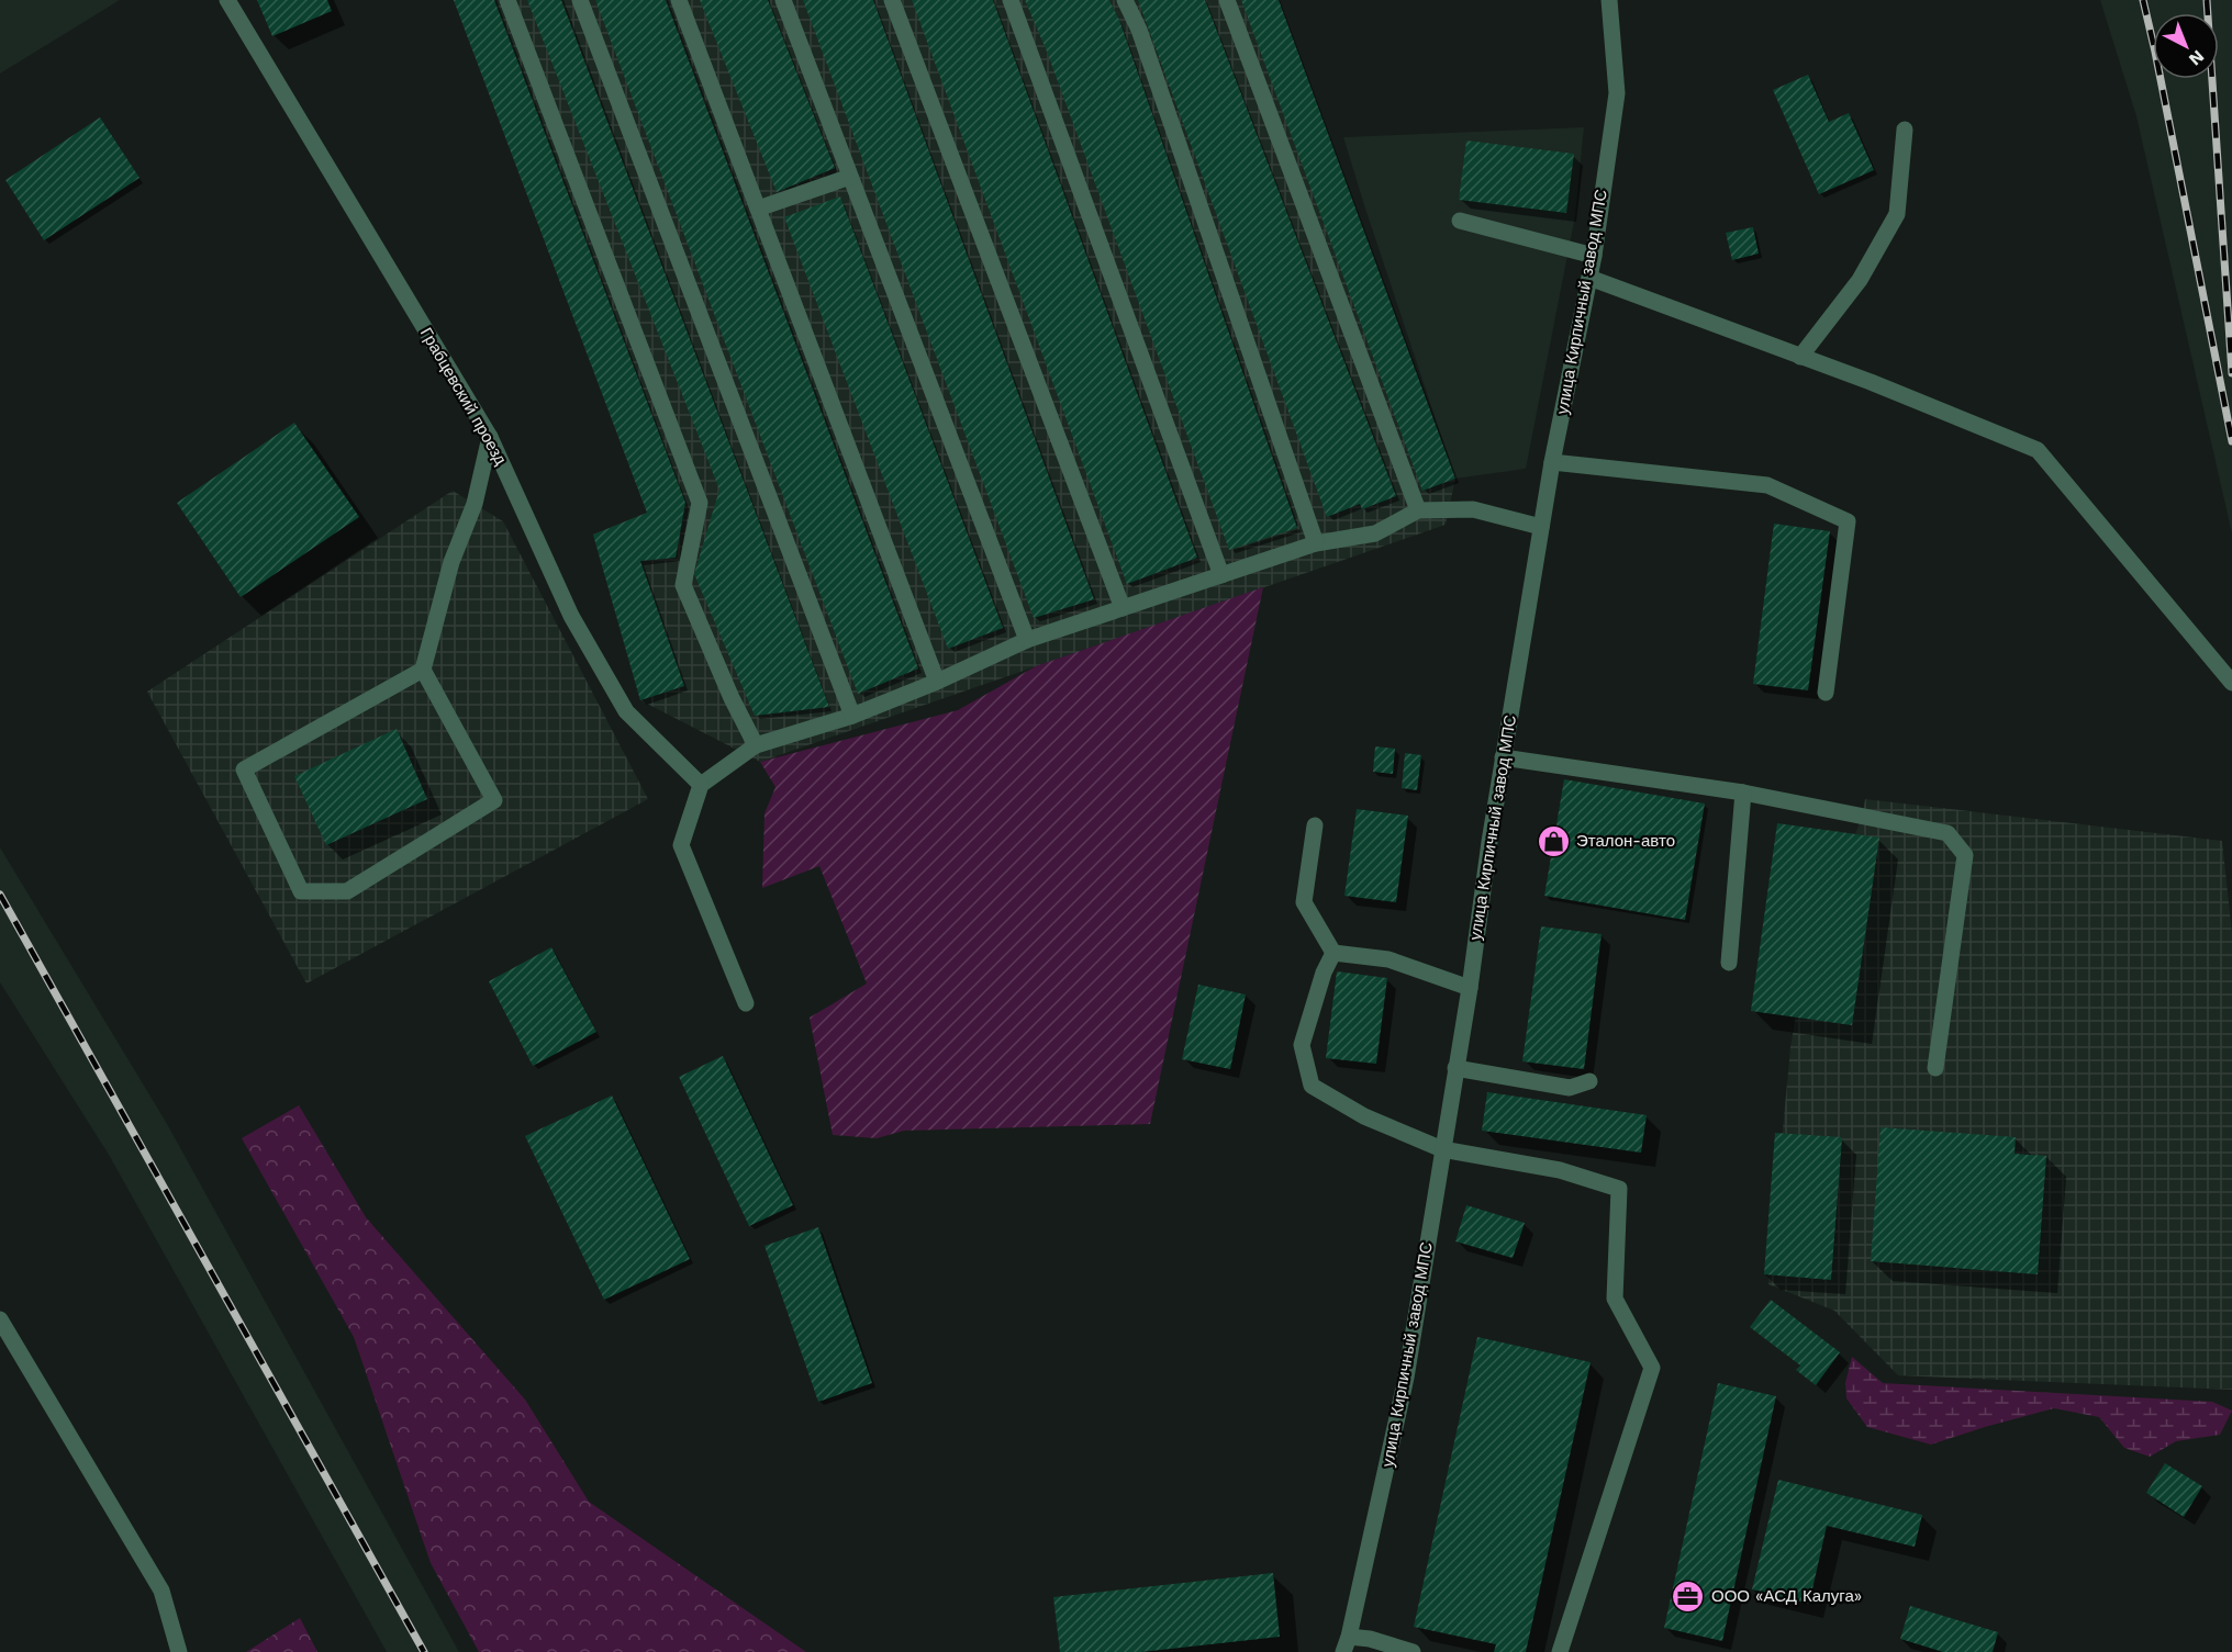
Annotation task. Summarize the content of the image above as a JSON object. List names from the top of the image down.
{
  "streets": {
    "street": ["улица Кирпичный завод МПС", "Грабцевский проезд"]
  },
  "places": {
    "shop": ["Эталон-авто"],
    "office": ["ООО «АСД Калуга»"]
  },
  "north": "bottom right"
}
